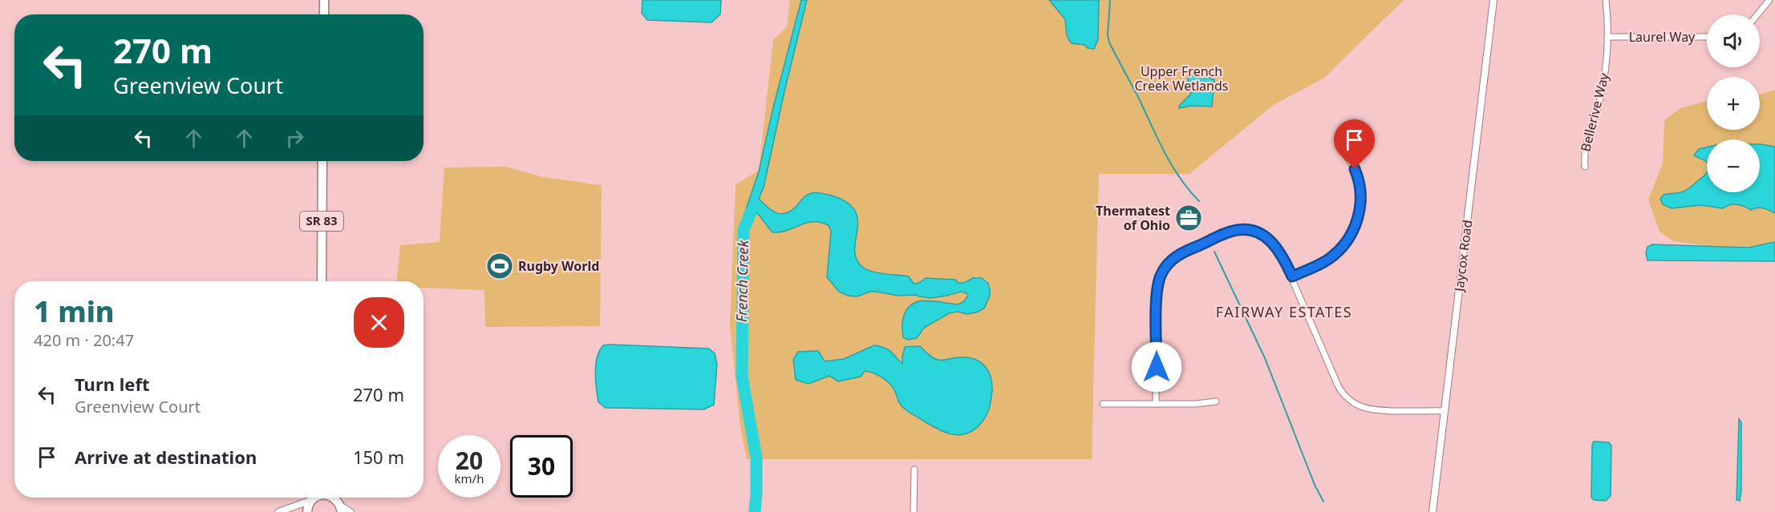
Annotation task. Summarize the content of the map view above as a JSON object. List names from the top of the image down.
{
  "streets": {
    "main road": ["SR 83"],
    "street": ["Laurel Way", "Bellerive Way", "Jaycox Road"]
  },
  "crossings": [
    ["Laurel Way", "Bellerive Way"]
  ],
  "districts": ["FAIRWAY ESTATES"],
  "water": ["French Creek"],
  "parks": ["Upper French Creek Wetlands"],
  "places": {
    "office": ["Thermatest of Ohio"],
    "sports": ["Rugby World"]
  },
  "page": {
    "map_buttons": ["+", "−"],
    "turn": ["270 m", "Greenview Court"],
    "heading": ["1 min", "420 m · 20:47"],
    "list": [
      {
        "name": "Turn left",
        "note": "Greenview Court",
        "value": "270 m"
      },
      {
        "name": "Arrive at destination",
        "value": "150 m"
      }
    ],
    "speed": "20 km/h",
    "limit": "30"
  }
}
